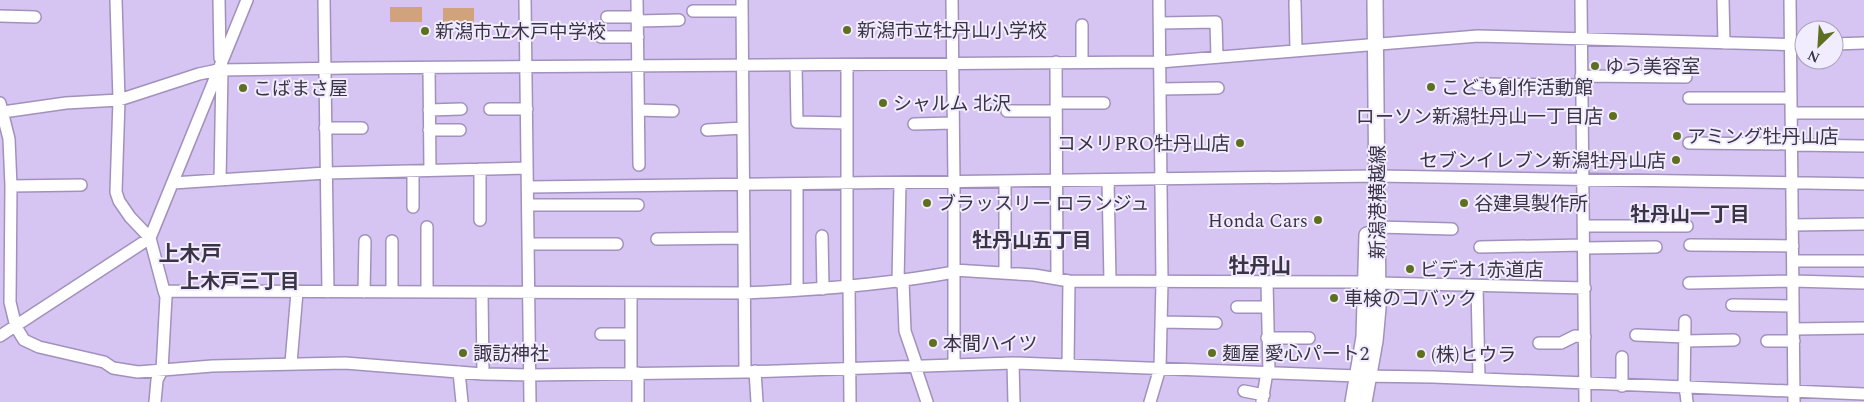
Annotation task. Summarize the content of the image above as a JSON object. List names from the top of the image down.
{
  "streets": {
    "main road": ["新潟港横越線"]
  },
  "districts": [
    "牡丹山一丁目",
    "牡丹山五丁目",
    "上木戸",
    "牡丹山",
    "上木戸三丁目"
  ],
  "places": [
    "新潟市立牡丹山小学校",
    "新潟市立木戸中学校",
    "ゆう美容室",
    "こども創作活動館",
    "こばまさ屋",
    "シャルム 北沢",
    "ローソン新潟牡丹山一丁目店",
    "アミング牡丹山店",
    "コメリPRO牡丹山店",
    "セブンイレブン新潟牡丹山店",
    "ブラッスリー ロランジュ",
    "谷建具製作所",
    "Honda Cars",
    "ビデオ1赤道店",
    "車検のコバック",
    "本間ハイツ",
    "諏訪神社",
    "麺屋 愛心パート2",
    "(株)ヒウラ"
  ],
  "north": "bottom left"
}
